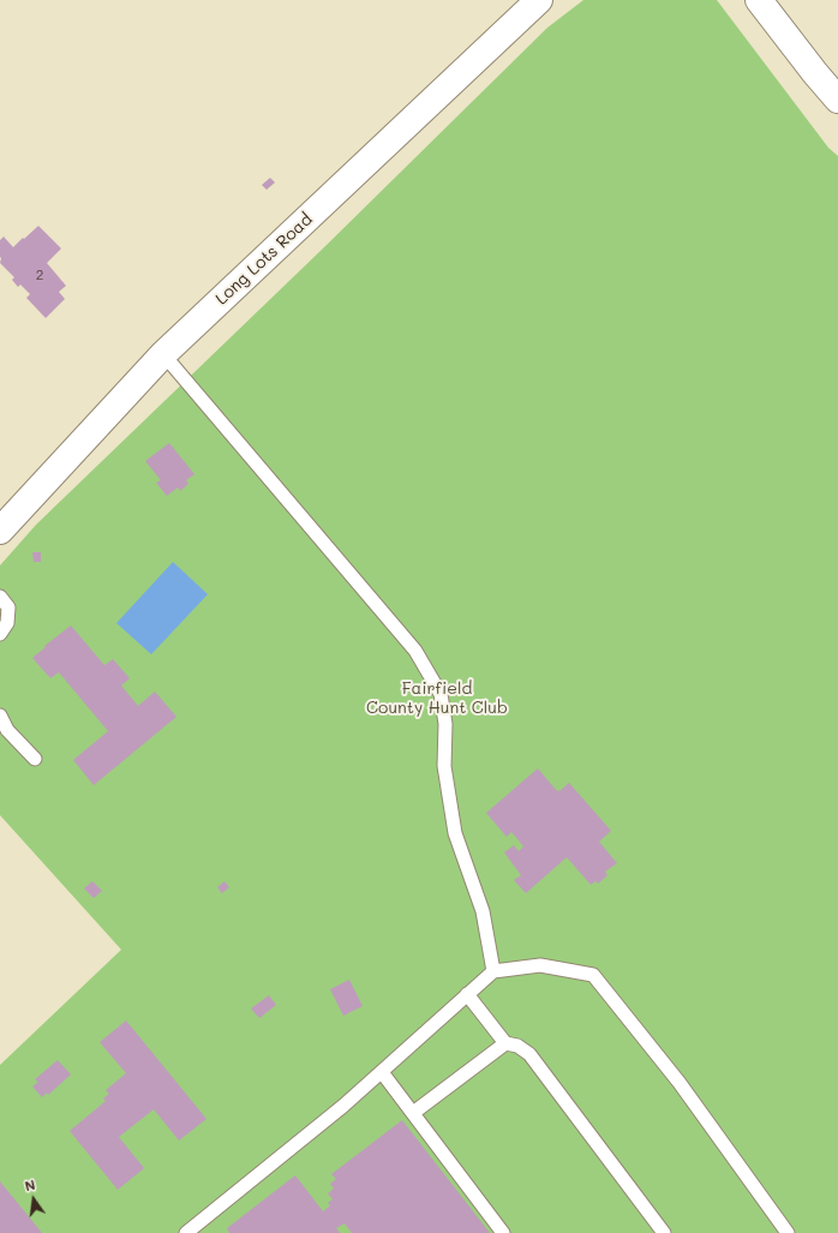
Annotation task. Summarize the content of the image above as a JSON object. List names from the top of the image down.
{
  "streets": {
    "main road": ["Long Lots Road"]
  },
  "parks": ["Fairfield County Hunt Club"],
  "house_numbers": ["2"],
  "north": "top"
}
